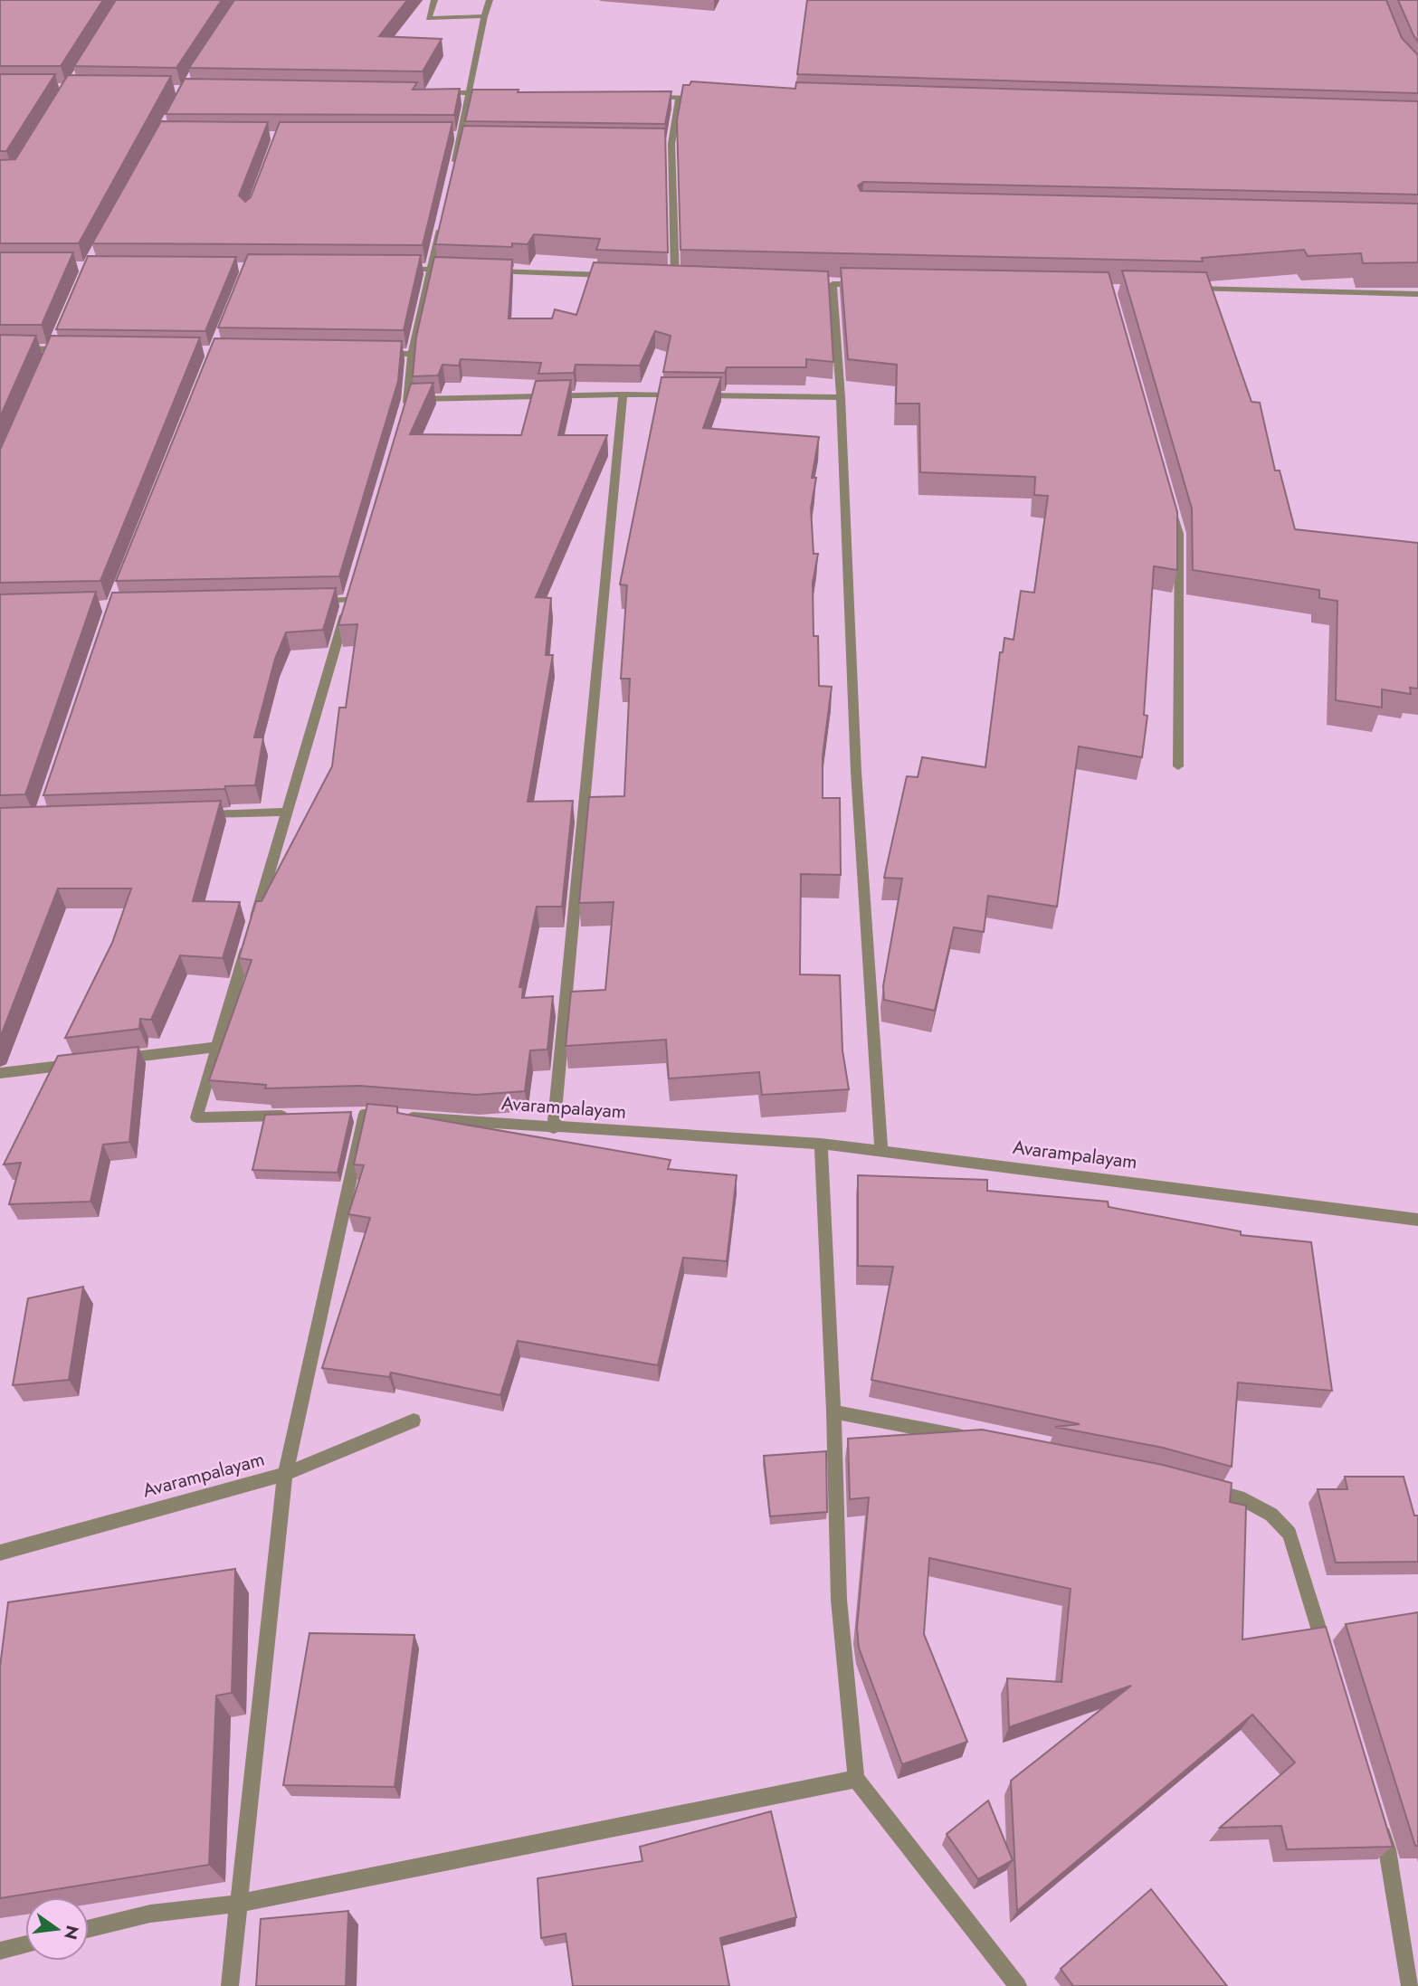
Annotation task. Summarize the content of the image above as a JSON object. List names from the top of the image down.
{
  "streets": {
    "street": ["Avarampalayam"]
  },
  "north": "right"
}
